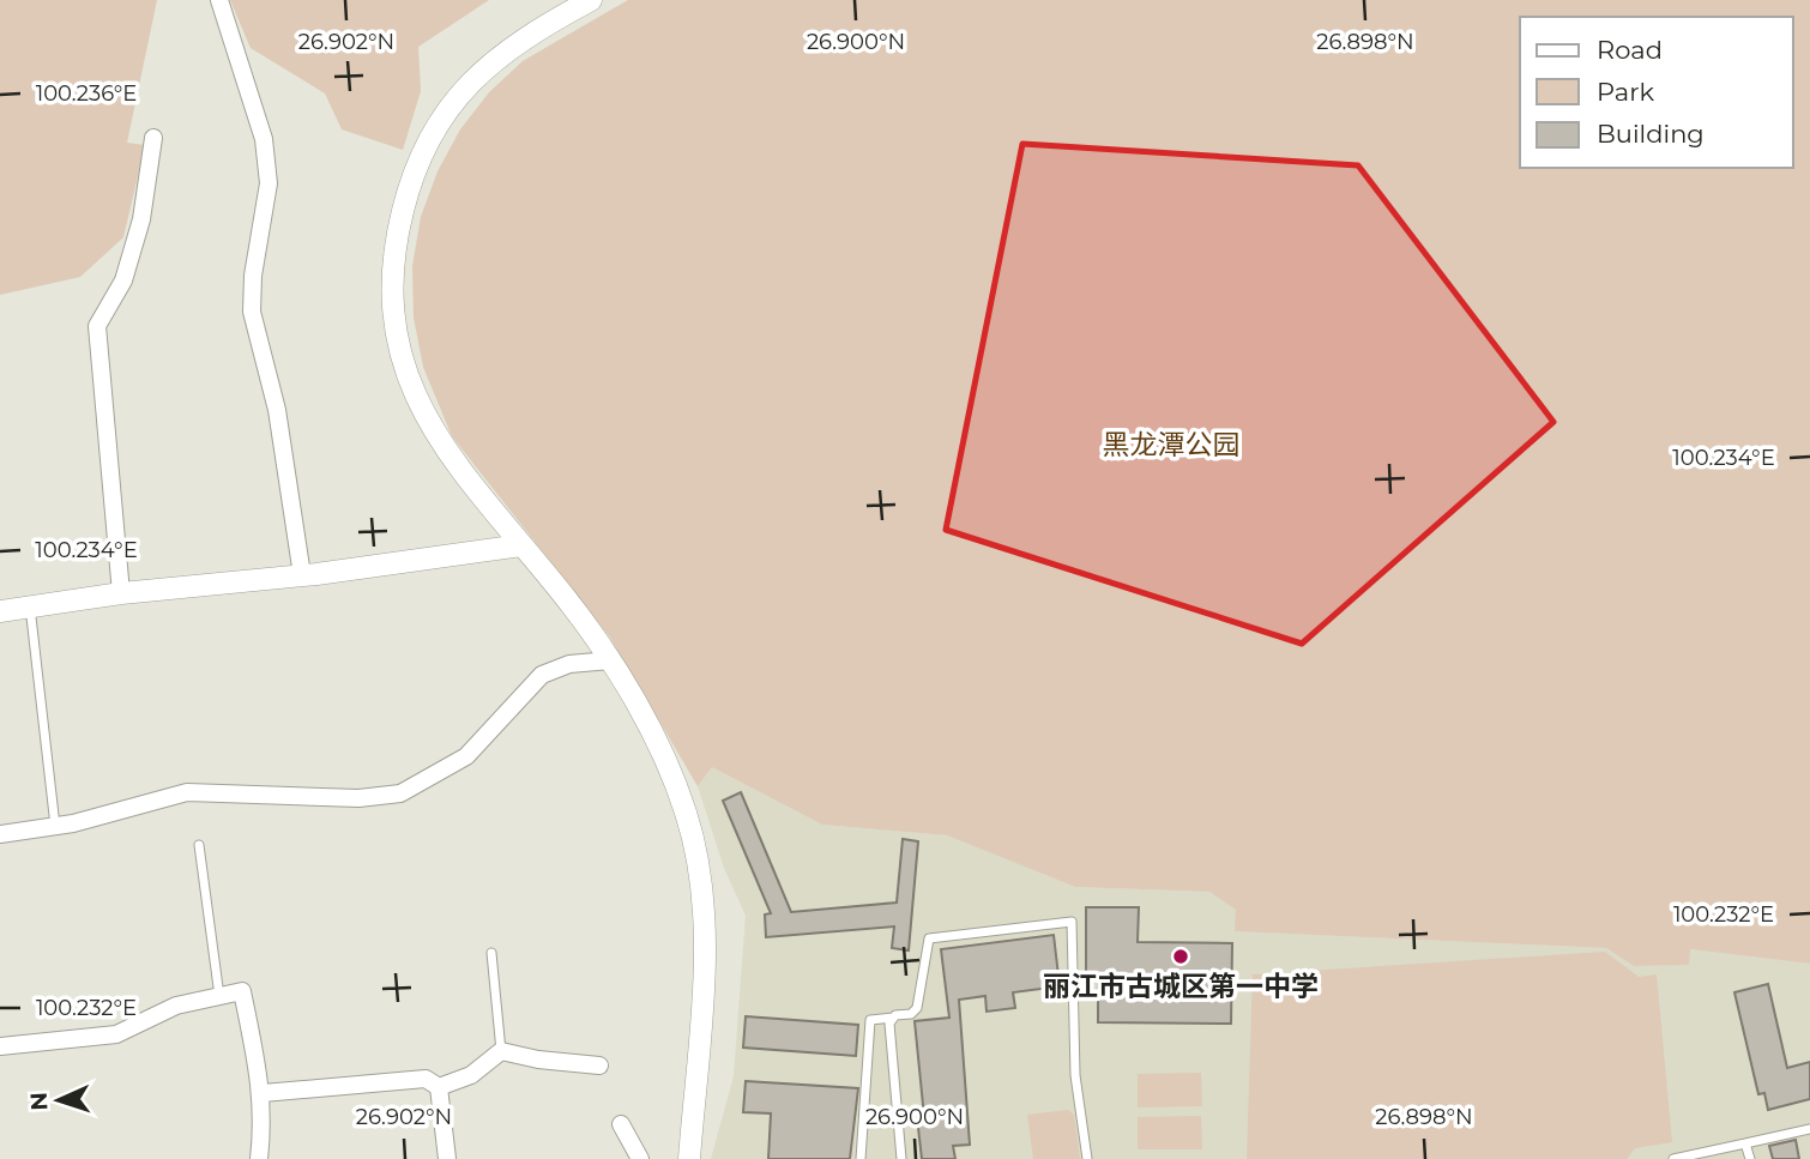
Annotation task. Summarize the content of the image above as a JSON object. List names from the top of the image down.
{
  "parks": ["黑龙潭公园"],
  "places": ["丽江市古城区第一中学"],
  "legend": ["Road", "Park", "Building"],
  "north": "left",
  "coordinates": [
    "26.902°N",
    "26.900°N",
    "26.898°N",
    "100.236°E",
    "100.234°E",
    "100.232°E"
  ]
}
